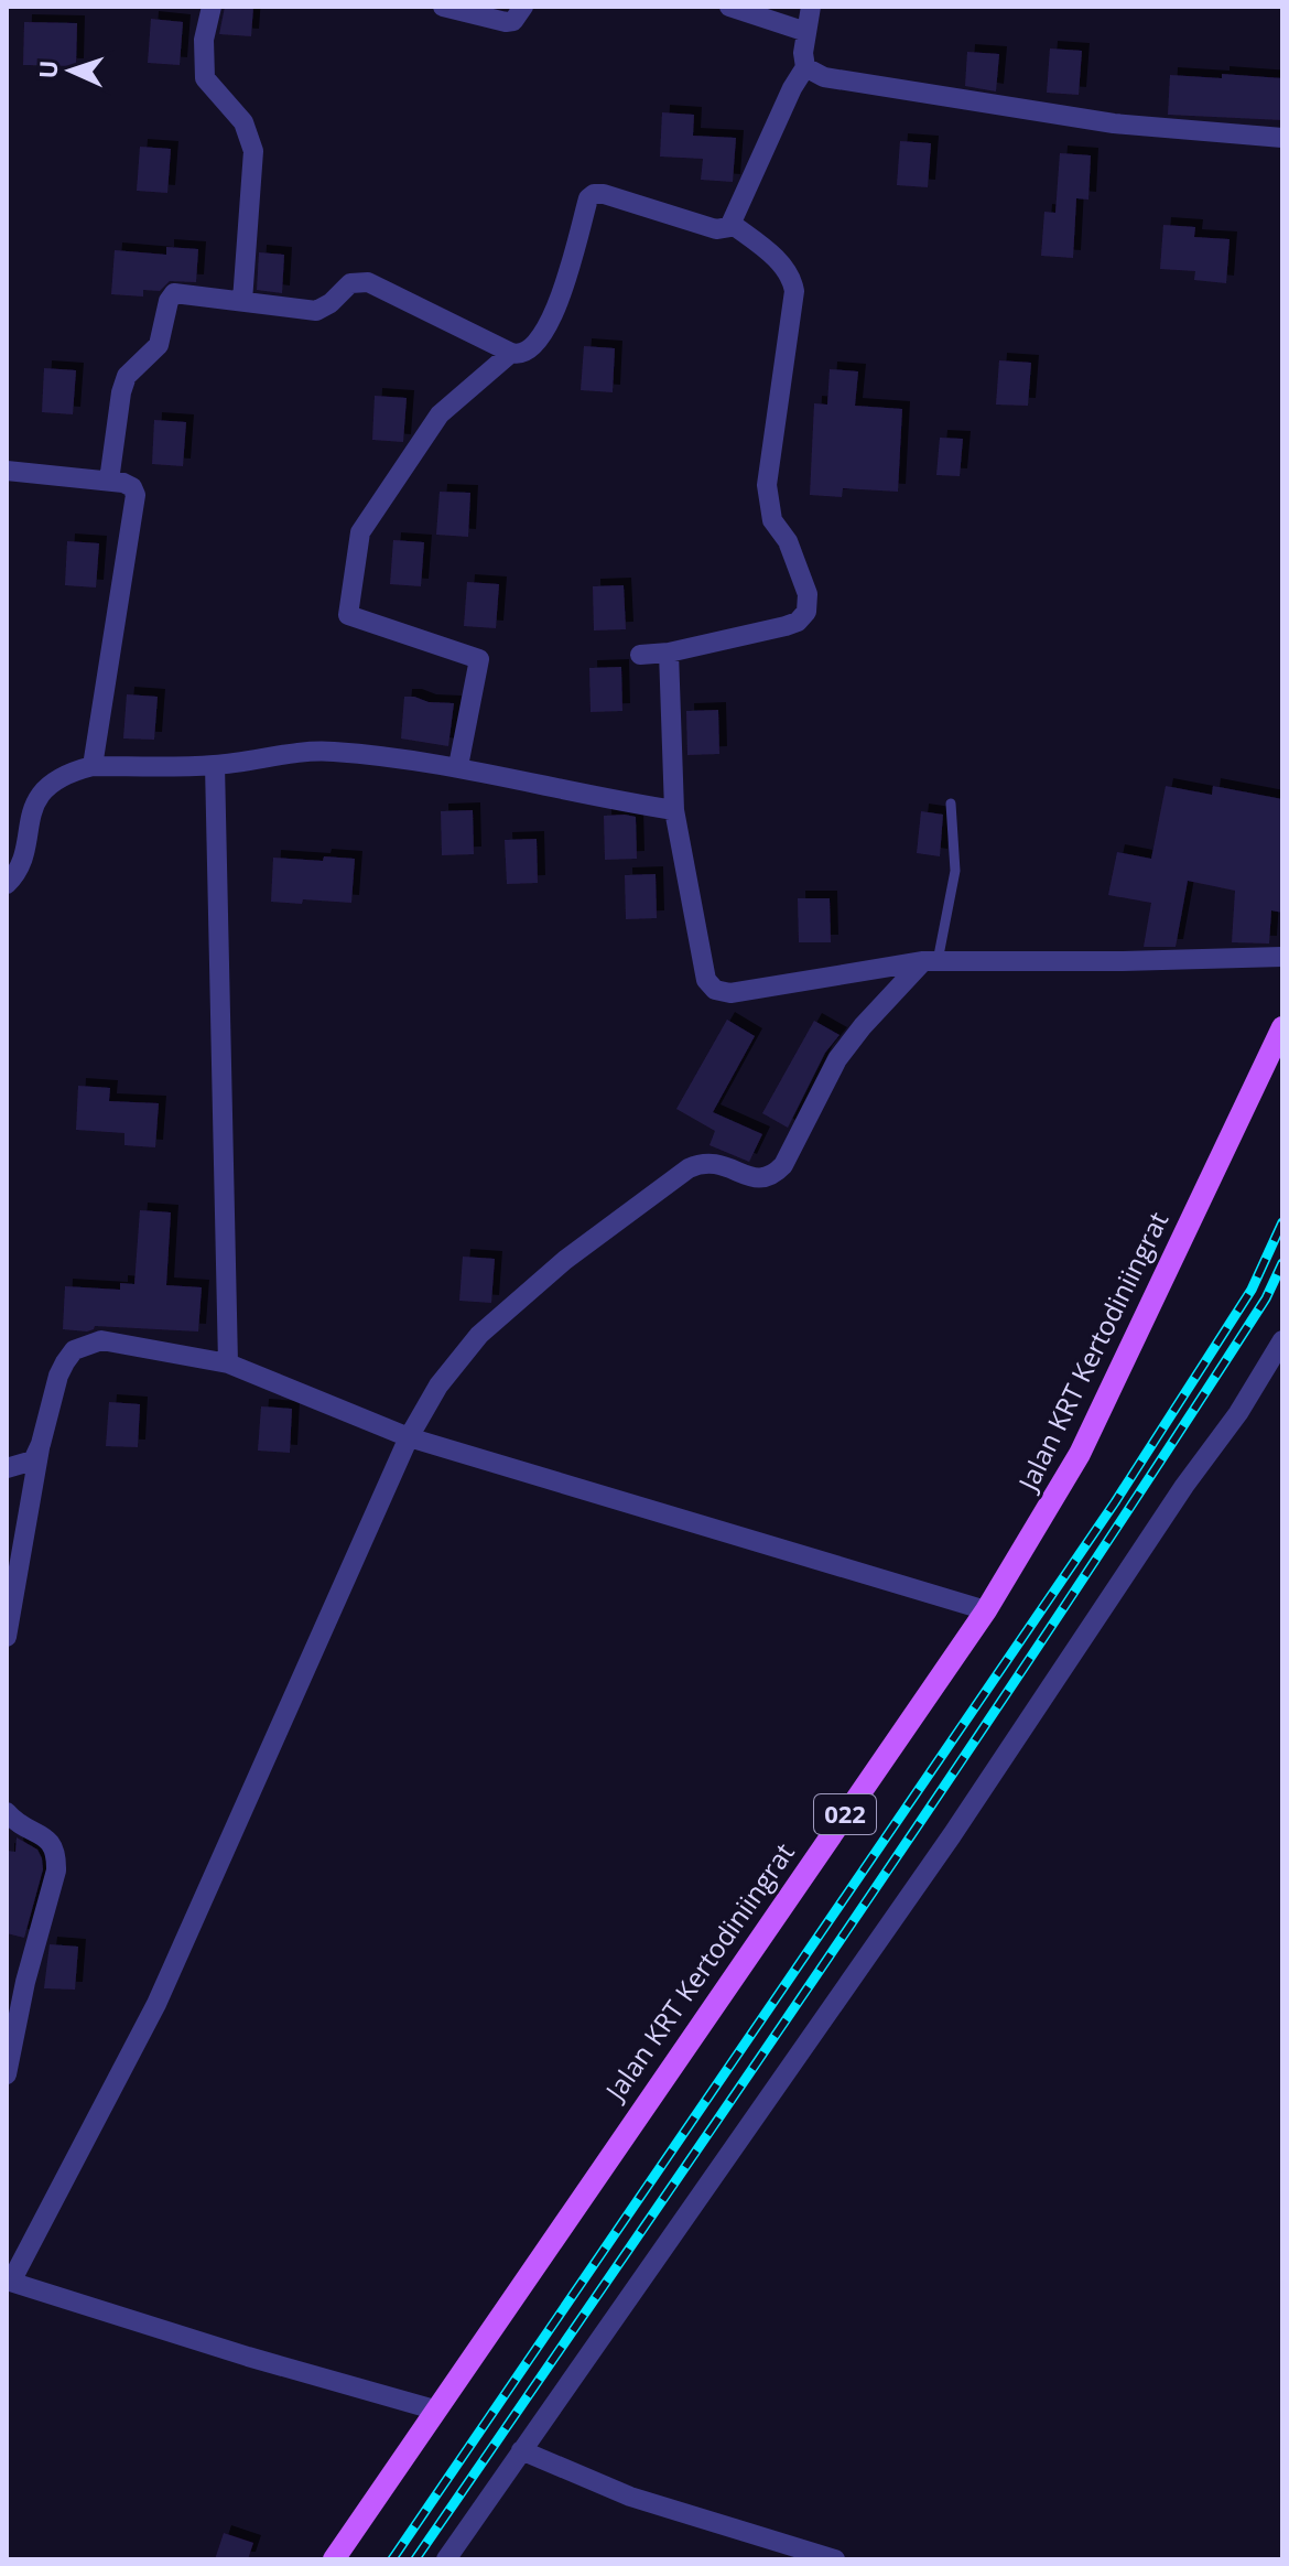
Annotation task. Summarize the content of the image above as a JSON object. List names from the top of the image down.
{
  "streets": {
    "main road": ["Jalan KRT Kertodiniingrat", "022"]
  },
  "north": "left"
}
